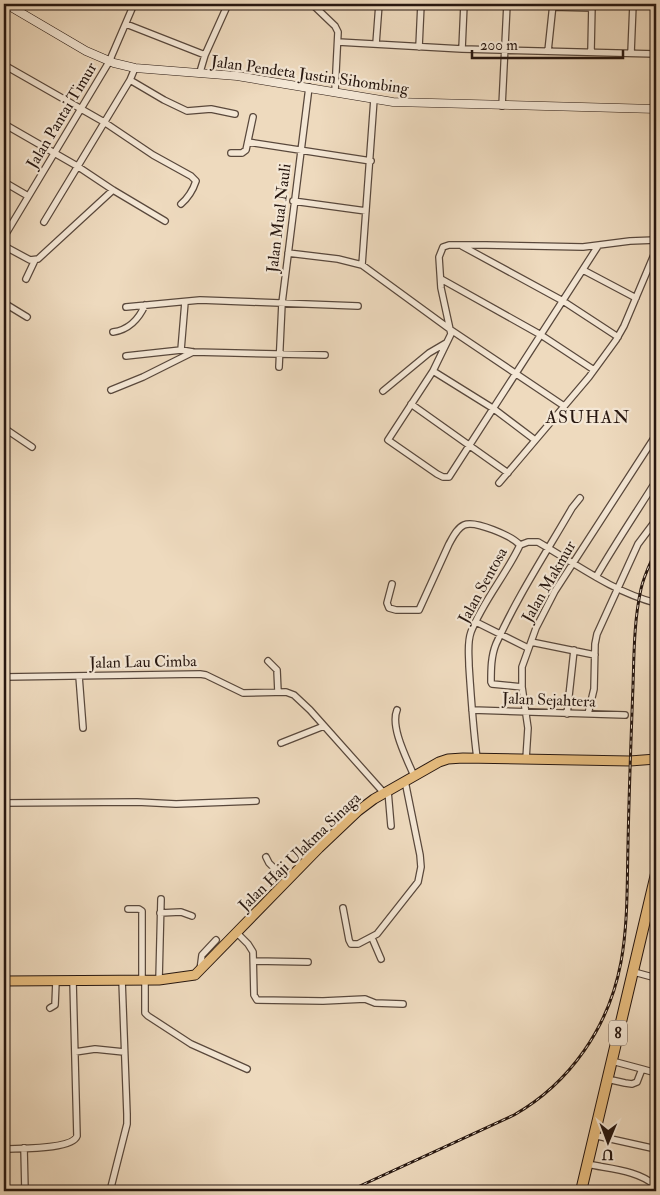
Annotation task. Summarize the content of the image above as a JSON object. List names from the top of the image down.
{
  "streets": {
    "highway": ["8"],
    "main road": ["Jalan Haji Ulakma Sinaga"],
    "street": [
      "Jalan Pendeta Justin Sihombing",
      "Jalan Pantai Timur",
      "Jalan Mual Nauli",
      "Jalan Makmur",
      "Jalan Sentosa",
      "Jalan Lau Cimba",
      "Jalan Sejahtera"
    ]
  },
  "crossings": [
    ["Jalan Pendeta Justin Sihombing", "Jalan Pantai Timur"],
    ["Jalan Pendeta Justin Sihombing", "Jalan Mual Nauli"],
    ["Jalan Makmur", "Jalan Sentosa"],
    ["Jalan Makmur", "Jalan Sejahtera"],
    ["Jalan Makmur", "Jalan Haji Ulakma Sinaga"],
    ["Jalan Sentosa", "Jalan Sejahtera"],
    ["Jalan Sentosa", "Jalan Haji Ulakma Sinaga"],
    ["Jalan Lau Cimba", "Jalan Haji Ulakma Sinaga"]
  ],
  "districts": ["ASUHAN"],
  "scale_bar": "200 m",
  "north": "bottom"
}
